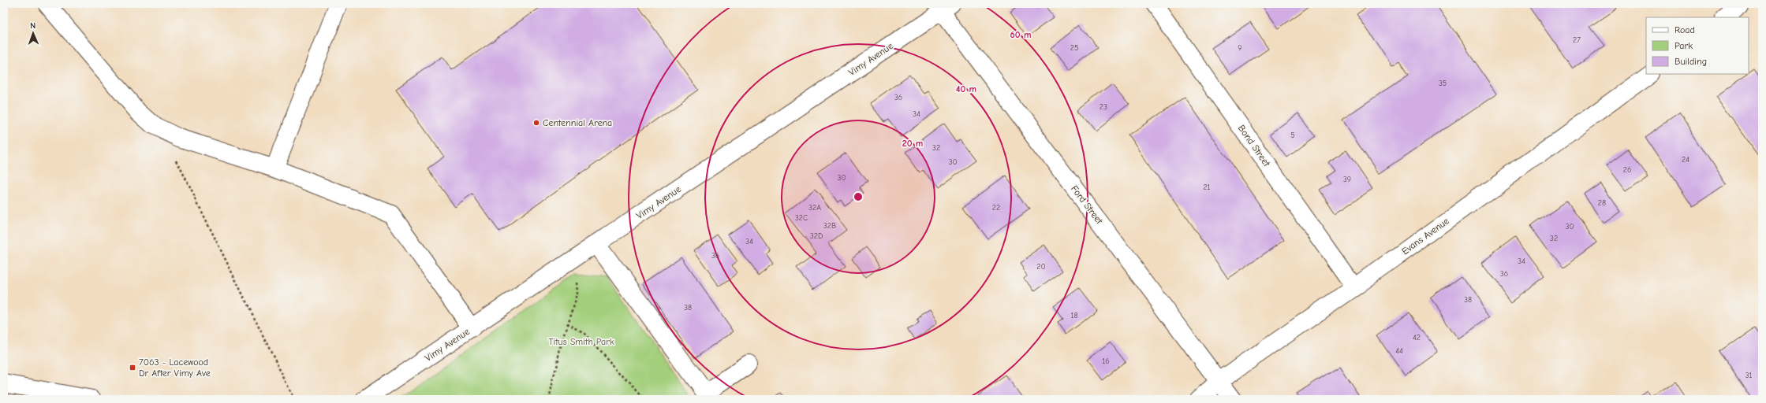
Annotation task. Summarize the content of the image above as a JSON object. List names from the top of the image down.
{
  "streets": {
    "street": [
      "Vimy Avenue",
      "Bond Street",
      "Ford Street",
      "Evans Avenue"
    ]
  },
  "crossings": [
    ["Vimy Avenue", "Ford Street"],
    ["Bond Street", "Evans Avenue"],
    ["Ford Street", "Evans Avenue"]
  ],
  "parks": ["Titus Smith Park"],
  "places": {
    "other": ["Centennial Arena"],
    "transit": ["7063 - Lacewood Dr After Vimy Ave"]
  },
  "house_numbers": [
    "27",
    "25",
    "9",
    "35",
    "36",
    "23",
    "34",
    "5",
    "32",
    "24",
    "30",
    "26",
    "30",
    "39",
    "21",
    "28",
    "32A",
    "22",
    "32C",
    "32B",
    "30",
    "32D",
    "32",
    "34",
    "36",
    "34",
    "20",
    "36",
    "38",
    "38",
    "18",
    "42",
    "44",
    "16",
    "31"
  ],
  "legend": ["Road", "Park", "Building"],
  "north": "top",
  "rings": ["60 m", "40 m", "20 m"]
}
